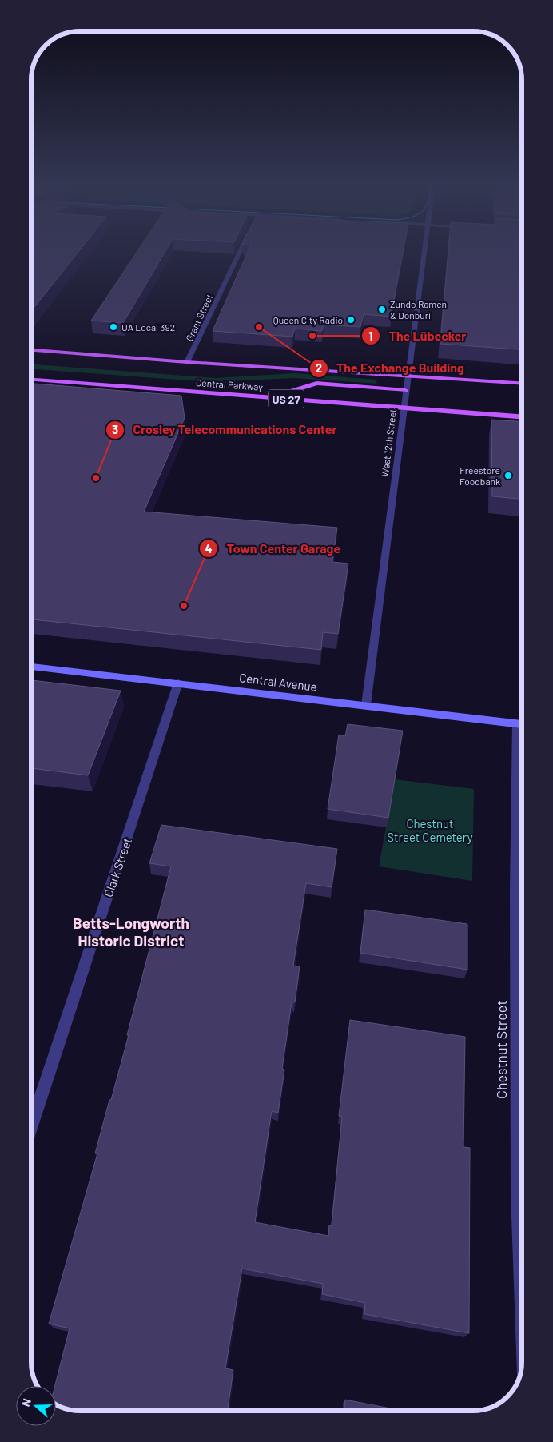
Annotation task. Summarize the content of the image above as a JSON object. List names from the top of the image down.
{
  "streets": {
    "main road": ["Central Parkway", "US 27", "Central Avenue"],
    "street": [
      "Grant Street",
      "West 12th Street",
      "Clark Street",
      "Chestnut Street"
    ]
  },
  "crossings": [
    ["Grant Street", "Central Parkway"],
    ["Central Parkway", "West 12th Street"],
    ["West 12th Street", "Central Avenue"],
    ["Central Avenue", "Clark Street"]
  ],
  "districts": ["Betts-Longworth Historic District"],
  "parks": ["Chestnut Street Cemetery"],
  "places": [
    "Zundo Ramen & Donburi",
    "Queen City Radio",
    "UA Local 392",
    "The Exchange Building",
    "The Lübecker",
    "Freestore Foodbank",
    "Crosley Telecommunications Center",
    "Town Center Garage"
  ],
  "north": "left"
}
